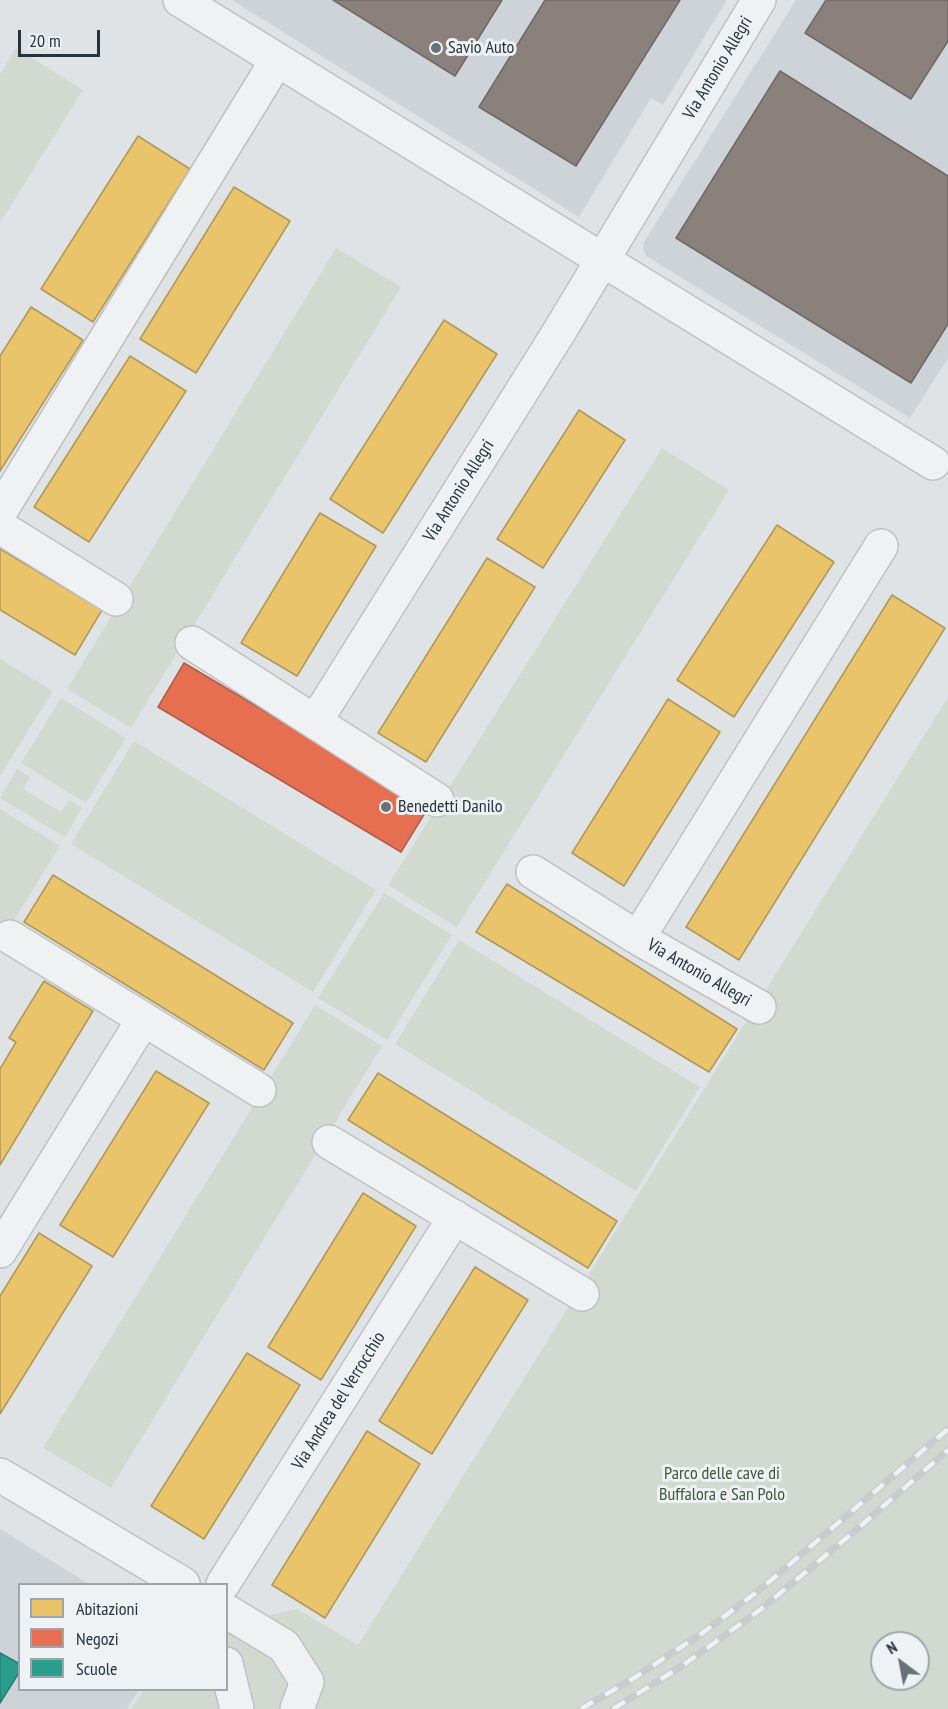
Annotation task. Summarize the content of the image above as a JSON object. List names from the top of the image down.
{
  "streets": {
    "street": ["Via Antonio Allegri", "Via Andrea del Verrocchio"]
  },
  "parks": ["Parco delle cave di Buffalora e San Polo"],
  "places": ["Savio Auto", "Benedetti Danilo"],
  "legend": ["Abitazioni", "Negozi", "Scuole"],
  "scale_bar": "20 m",
  "north": "top left"
}
